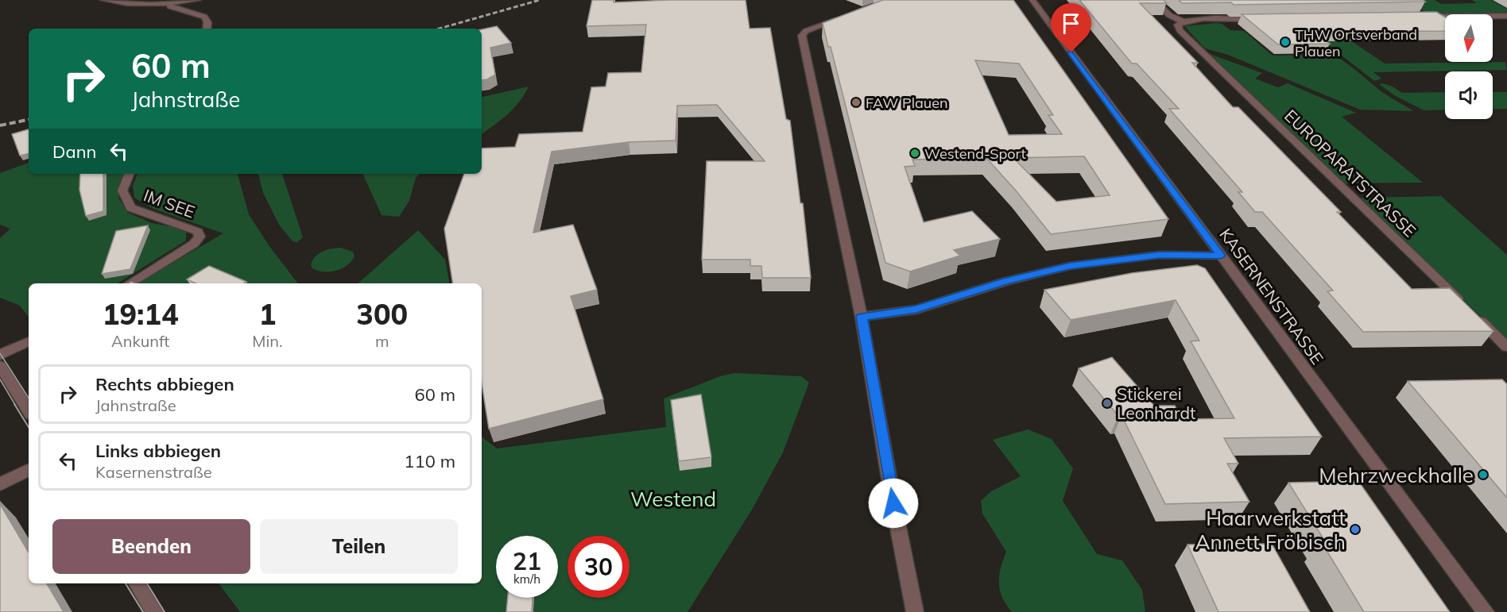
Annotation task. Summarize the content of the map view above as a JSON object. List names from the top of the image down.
{
  "streets": {
    "street": ["EUROPARATSTRASSE", "IM SEE", "KASERNENSTRASSE"]
  },
  "parks": ["Westend"],
  "places": [
    "THW Ortsverband Plauen",
    "FAW Plauen",
    "Westend-Sport",
    "Stickerei Leonhardt",
    "Mehrzweckhalle",
    "Haarwerkstatt Annett Fröbisch"
  ],
  "north": "bottom",
  "page": {
    "turn": ["60 m", "Jahnstraße"],
    "then": "Dann",
    "eta": [
      "19:14",
      "Ankunft",
      "1",
      "Min.",
      "300",
      "m"
    ],
    "list": [
      {
        "name": "Rechts abbiegen",
        "note": "Jahnstraße",
        "value": "60 m"
      },
      {
        "name": "Links abbiegen",
        "note": "Kasernenstraße",
        "value": "110 m"
      }
    ],
    "buttons": ["Beenden", "Teilen"],
    "speed": "21 km/h",
    "limit": "30"
  }
}
